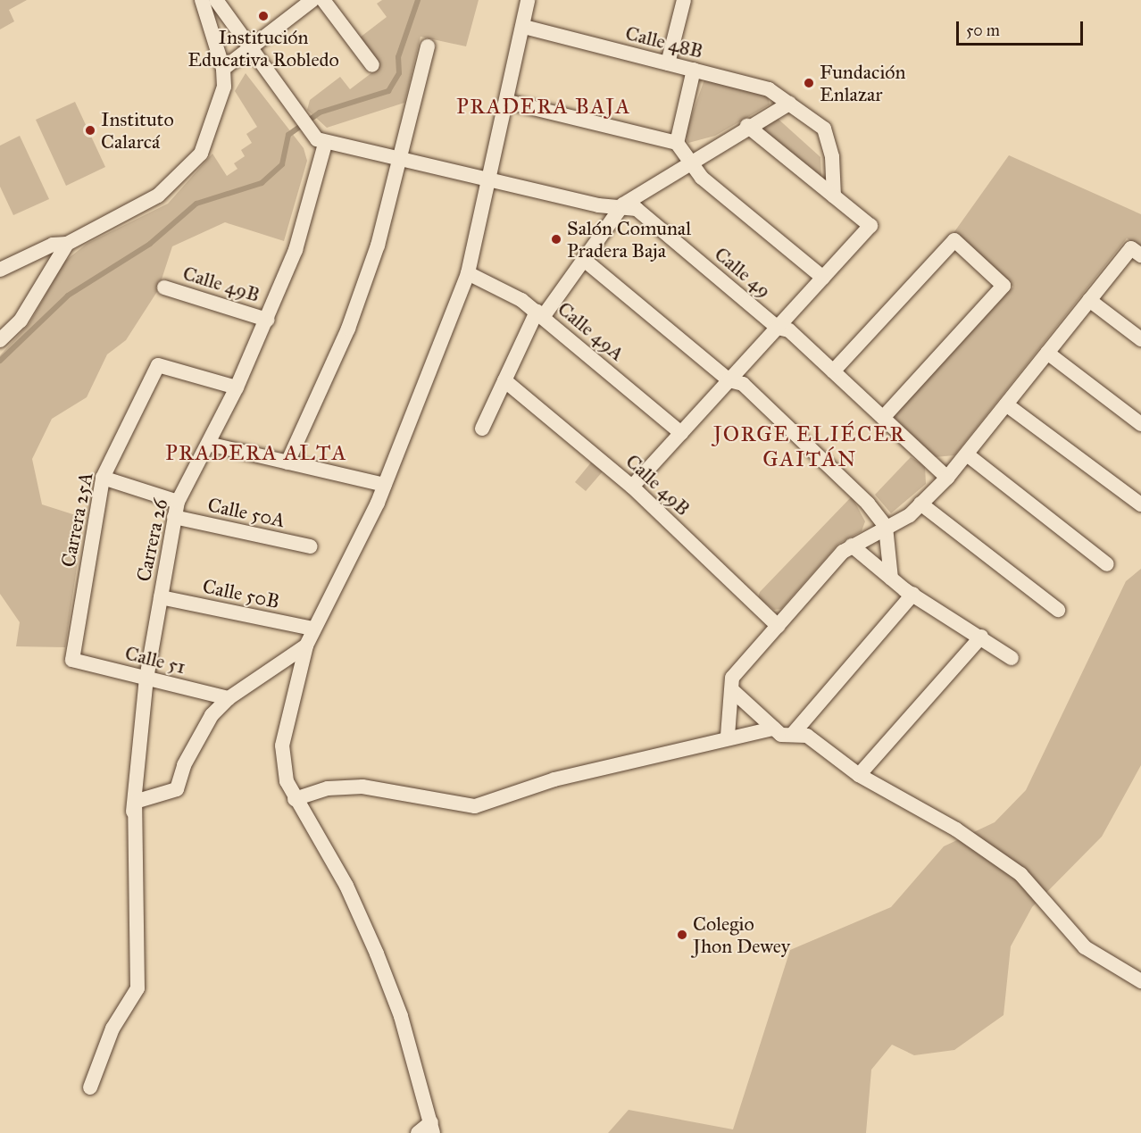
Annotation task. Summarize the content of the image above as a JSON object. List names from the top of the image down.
{
  "streets": {
    "street": [
      "Calle 48B",
      "Calle 49",
      "Calle 49B",
      "Calle 49A",
      "Calle 50A",
      "Carrera 25A",
      "Carrera 26",
      "Calle 50B",
      "Calle 51"
    ]
  },
  "crossings": [
    ["Calle 49", "Carrera 26"],
    ["Calle 49B", "Carrera 26"],
    ["Calle 50A", "Carrera 26"],
    ["Carrera 25A", "Carrera 26"],
    ["Carrera 25A", "Calle 51"],
    ["Carrera 26", "Calle 50B"],
    ["Carrera 26", "Calle 51"]
  ],
  "districts": ["PRADERA BAJA", "JORGE ELIÉCER GAITÁN", "PRADERA ALTA"],
  "places": [
    "Institución Educativa Robledo",
    "Fundación Enlazar",
    "Instituto Calarcá",
    "Salón Comunal Pradera Baja",
    "Colegio Jhon Dewey"
  ],
  "scale_bar": "50 m"
}
